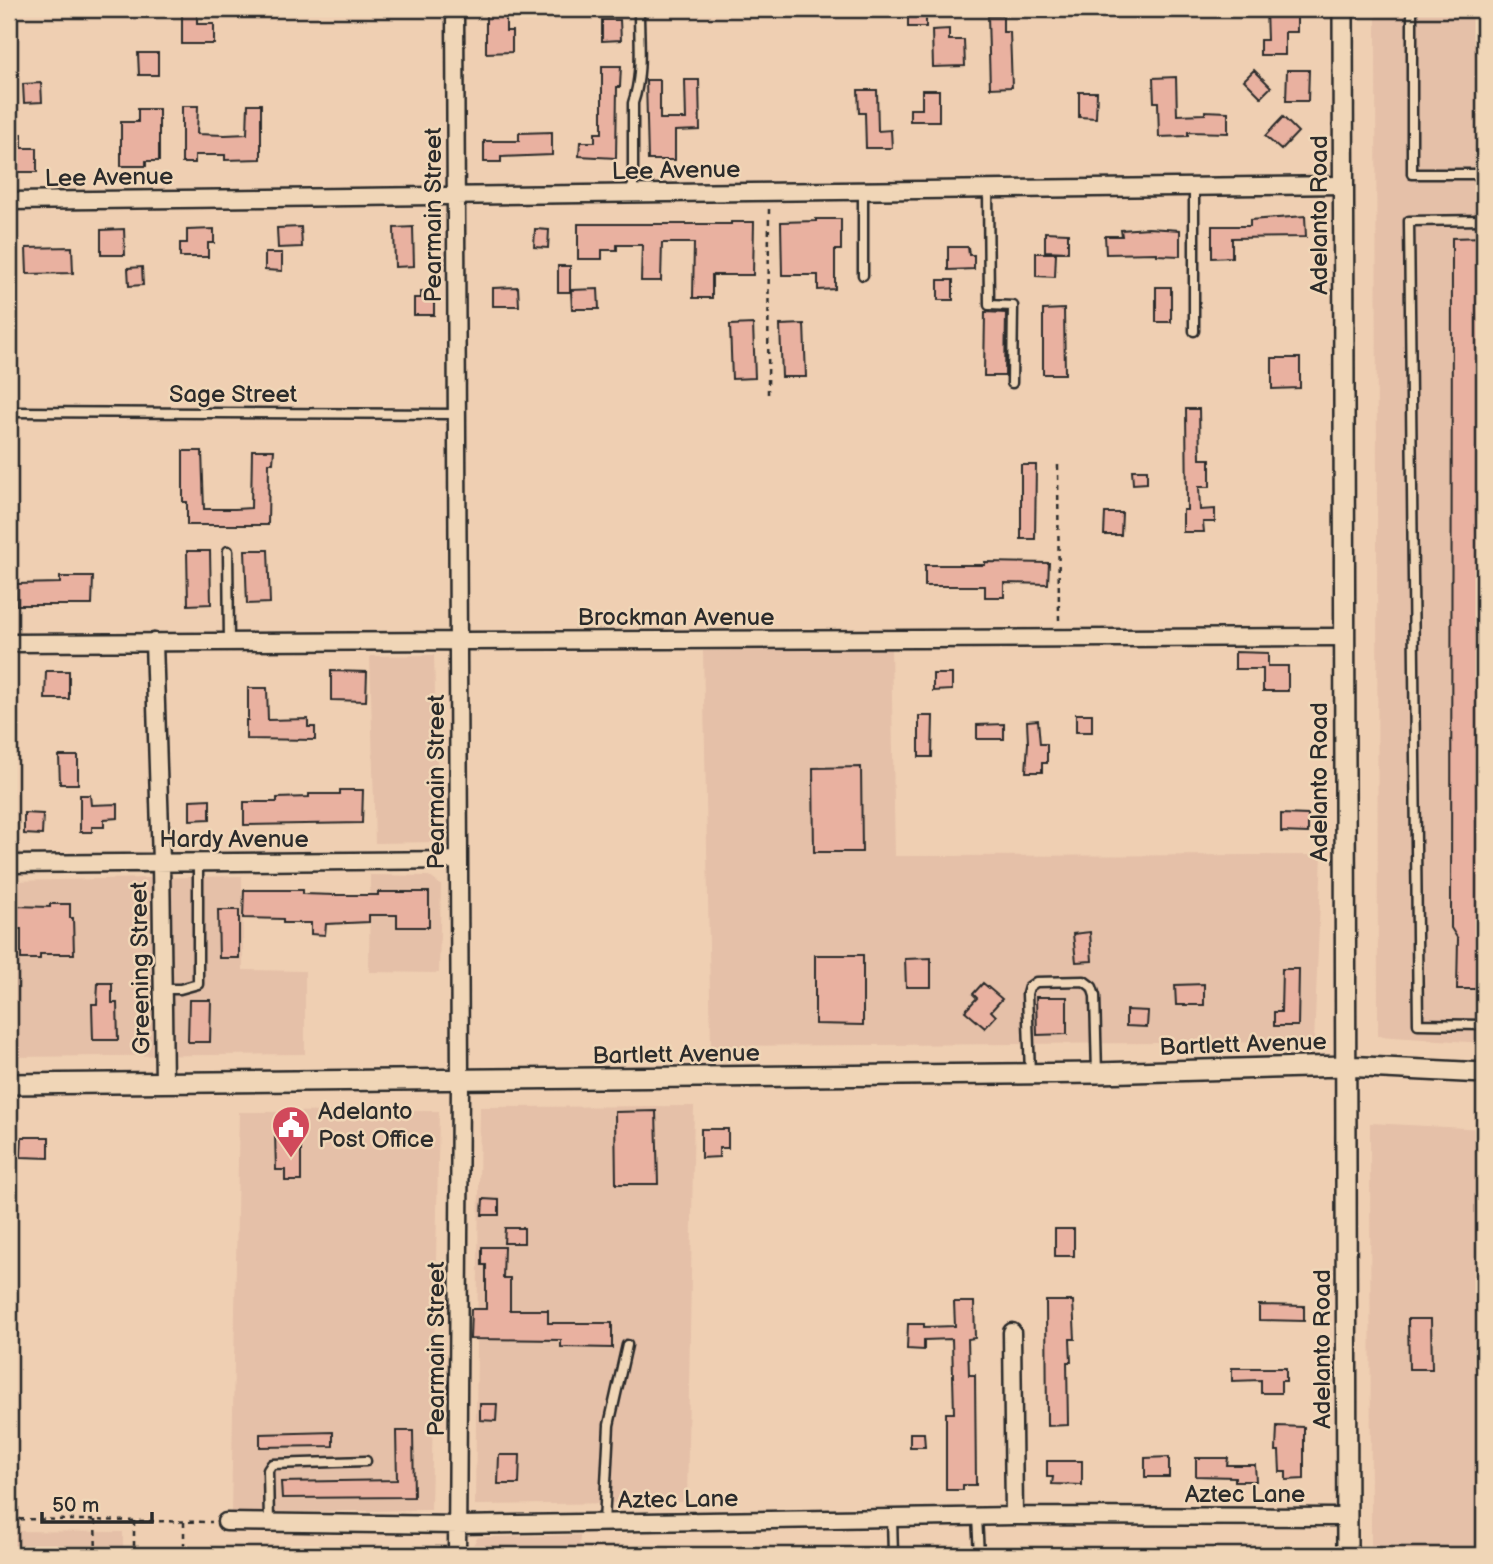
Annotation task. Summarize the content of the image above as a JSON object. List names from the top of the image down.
{
  "streets": {
    "street": [
      "Lee Avenue",
      "Pearmain Street",
      "Adelanto Road",
      "Brockman Avenue",
      "Hardy Avenue",
      "Greening Street",
      "Bartlett Avenue",
      "Aztec Lane"
    ],
    "lane": ["Sage Street"]
  },
  "crossings": [
    ["Lee Avenue", "Pearmain Street"],
    ["Lee Avenue", "Adelanto Road"],
    ["Pearmain Street", "Sage Street"],
    ["Pearmain Street", "Brockman Avenue"],
    ["Pearmain Street", "Hardy Avenue"],
    ["Pearmain Street", "Bartlett Avenue"],
    ["Pearmain Street", "Aztec Lane"],
    ["Adelanto Road", "Brockman Avenue"],
    ["Adelanto Road", "Bartlett Avenue"],
    ["Adelanto Road", "Aztec Lane"],
    ["Brockman Avenue", "Greening Street"],
    ["Hardy Avenue", "Greening Street"],
    ["Greening Street", "Bartlett Avenue"]
  ],
  "places": {
    "public building": ["Adelanto Post Office"]
  },
  "scale_bar": "50 m"
}
